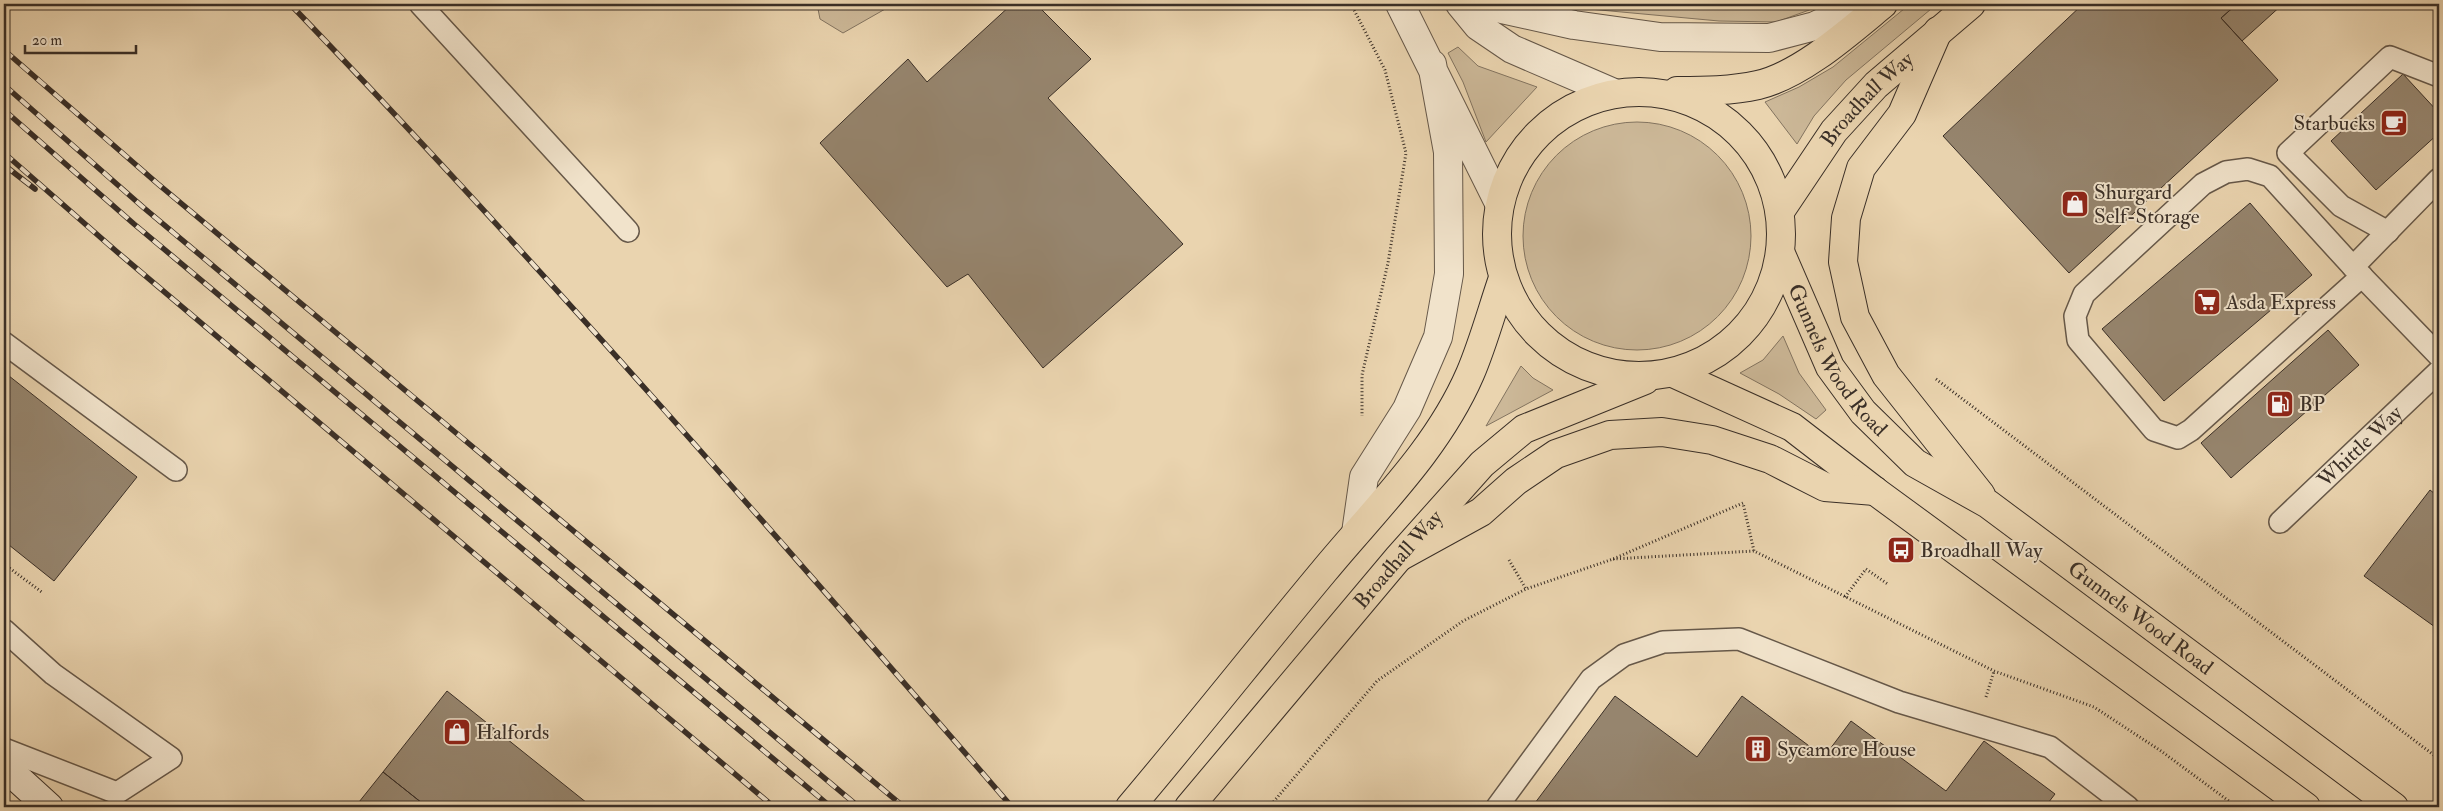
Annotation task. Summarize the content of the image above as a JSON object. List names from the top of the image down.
{
  "streets": {
    "main road": ["Broadhall Way", "Gunnels Wood Road"],
    "lane": ["Whittle Way"]
  },
  "crossings": [
    ["Broadhall Way", "Gunnels Wood Road"]
  ],
  "places": {
    "cafe": ["Starbucks"],
    "shop": ["Shurgard Self-Storage", "Halfords"],
    "supermarket": ["Asda Express"],
    "fuel station": ["BP"],
    "bus stop": ["Broadhall Way"],
    "building": ["Sycamore House"]
  },
  "scale_bar": "20 m"
}
